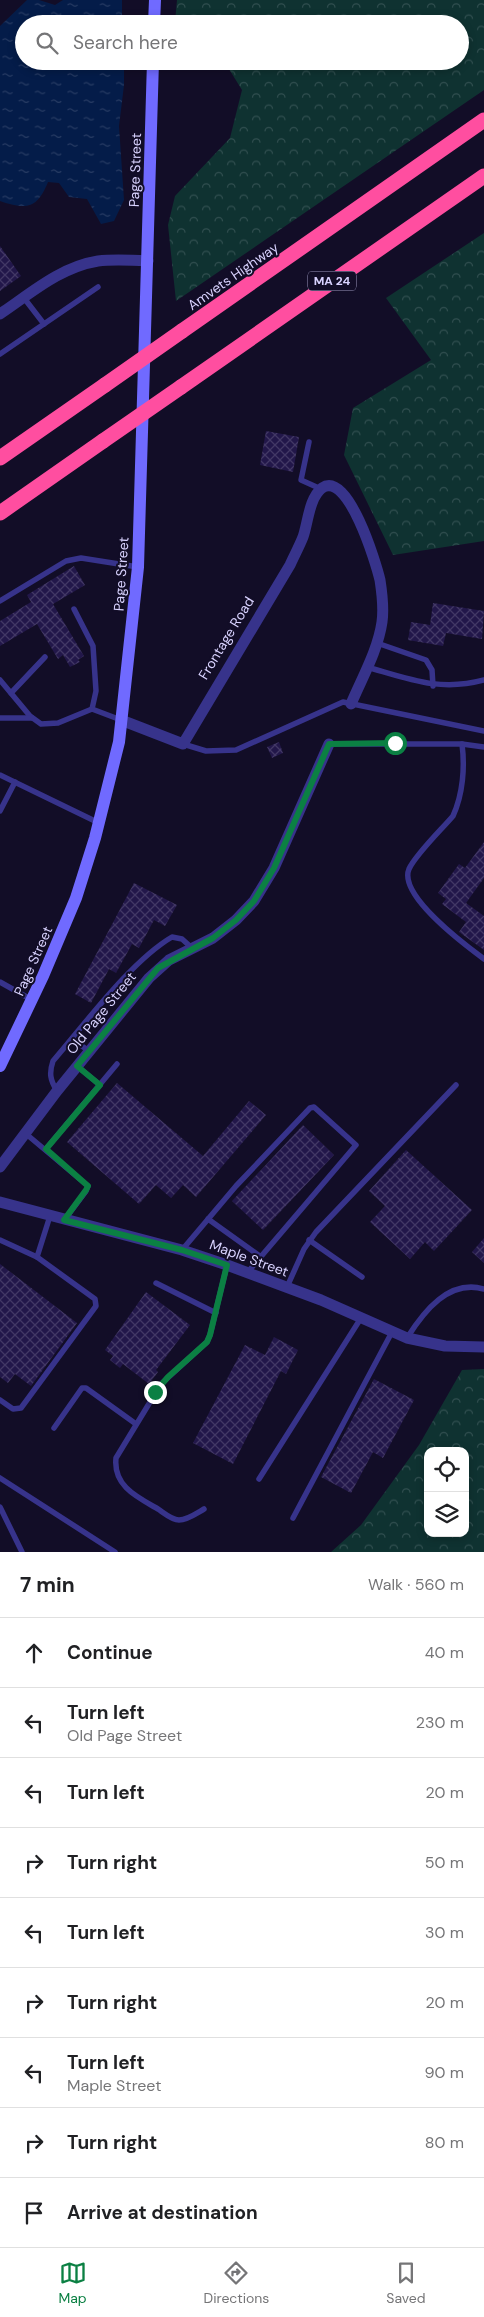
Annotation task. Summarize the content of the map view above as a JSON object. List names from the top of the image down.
{
  "streets": {
    "highway": ["Amvets Highway", "MA 24"],
    "main road": ["Page Street"],
    "street": ["Frontage Road", "Old Page Street", "Maple Street"]
  },
  "page": {
    "search": "Search here",
    "heading": ["7 min", "Walk · 560 m"],
    "list": [
      ["Continue", "40 m"],
      ["Turn left", "Old Page Street", "230 m"],
      ["Turn left", "20 m"],
      ["Turn right", "50 m"],
      ["Turn left", "30 m"],
      ["Turn right", "20 m"],
      ["Turn left", "Maple Street", "90 m"],
      ["Turn right", "80 m"],
      "Arrive at destination"
    ],
    "nav": ["Map", "Directions", "Saved"]
  }
}
